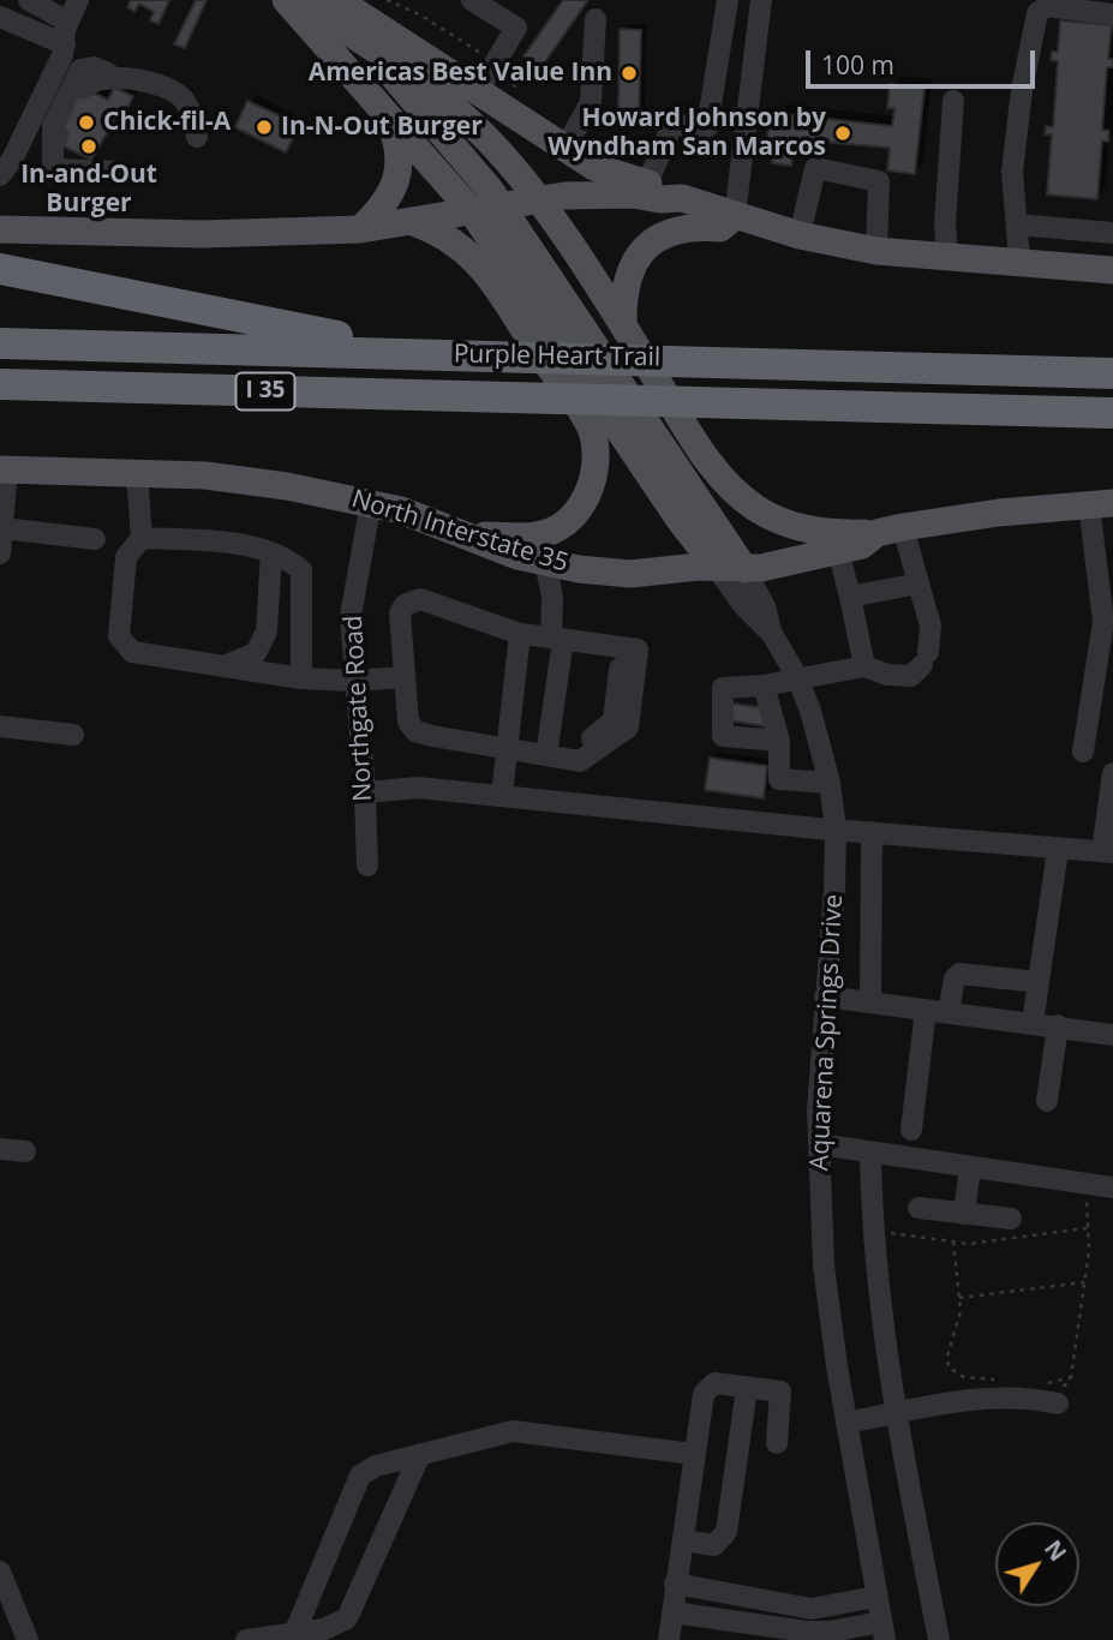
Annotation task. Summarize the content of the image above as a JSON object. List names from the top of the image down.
{
  "streets": {
    "highway": ["Purple Heart Trail", "I 35"],
    "main road": ["North Interstate 35", "Aquarena Springs Drive"],
    "street": ["Northgate Road"]
  },
  "crossings": [
    ["North Interstate 35", "Northgate Road"],
    ["North Interstate 35", "Aquarena Springs Drive"]
  ],
  "places": [
    "Americas Best Value Inn",
    "Chick-fil-A",
    "In-N-Out Burger",
    "Howard Johnson by Wyndham San Marcos",
    "In-and-Out Burger"
  ],
  "scale_bar": "100 m",
  "north": "top right"
}
